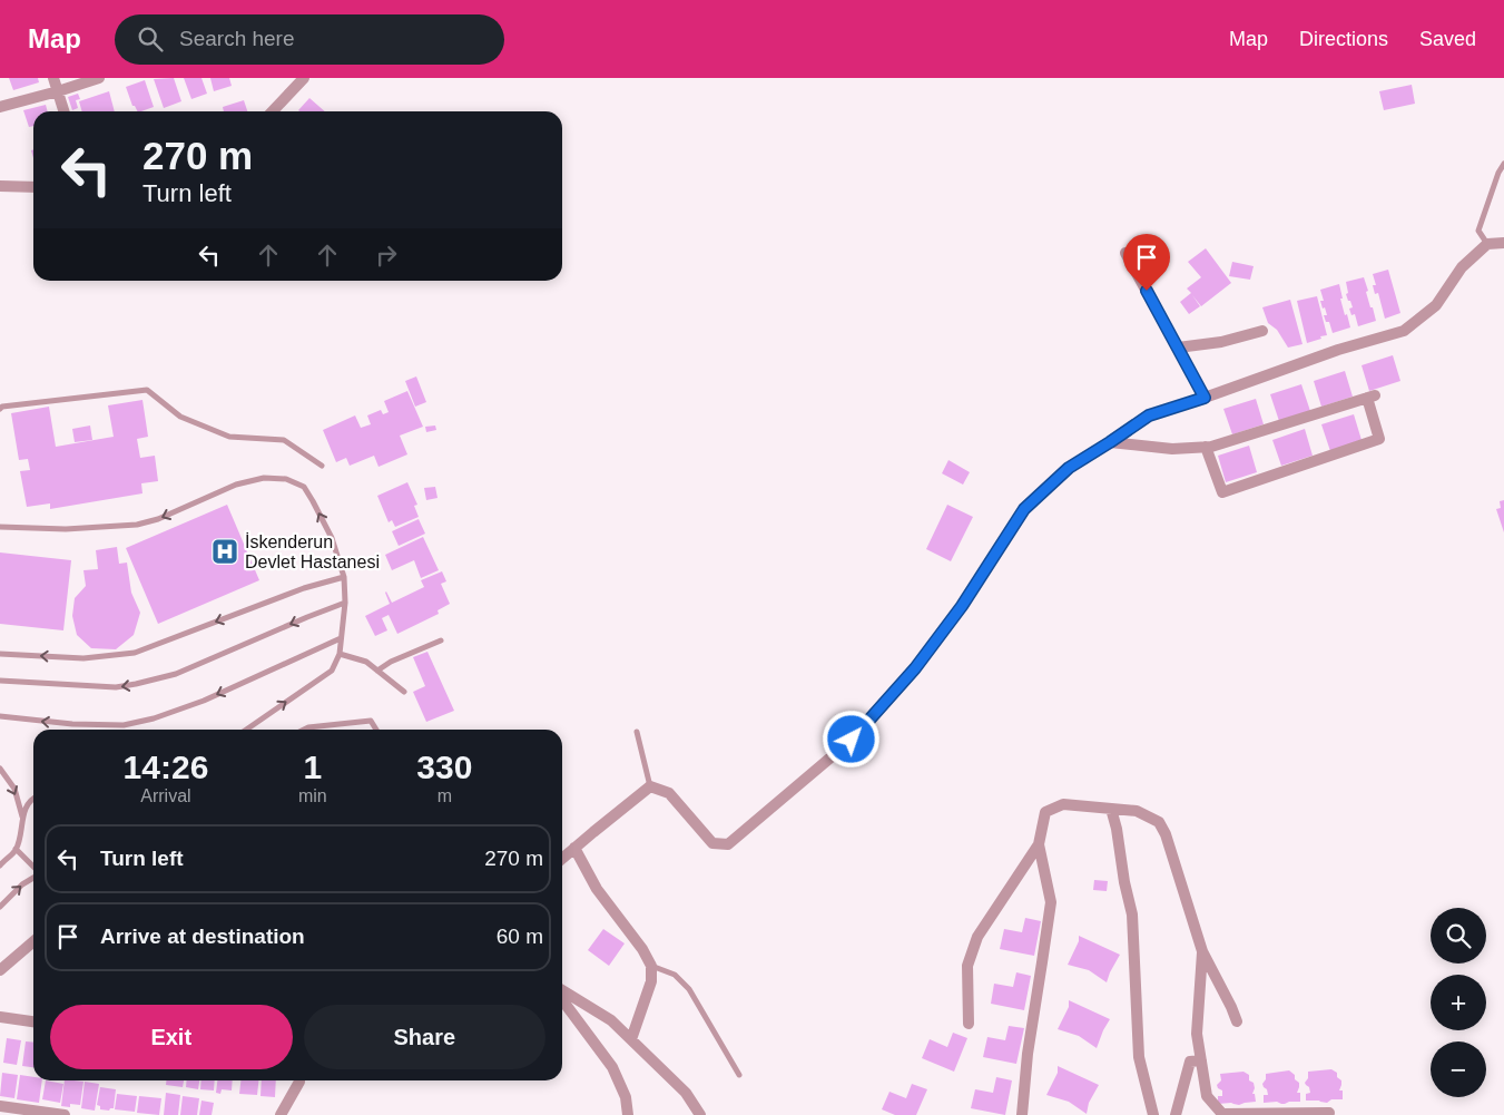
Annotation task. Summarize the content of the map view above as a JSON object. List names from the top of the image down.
{
  "places": {
    "hospital": ["İskenderun Devlet Hastanesi"]
  },
  "page": {
    "header": "Map",
    "search": "Search here",
    "nav": ["Map", "Directions", "Saved"],
    "turn": ["270 m", "Turn left"],
    "eta": [
      "14:26",
      "Arrival",
      "1",
      "min",
      "330",
      "m"
    ],
    "list": [
      {
        "name": "Turn left",
        "value": "270 m"
      },
      {
        "name": "Arrive at destination",
        "value": "60 m"
      }
    ],
    "map_buttons": ["+", "−"],
    "buttons": ["Exit", "Share"]
  }
}
